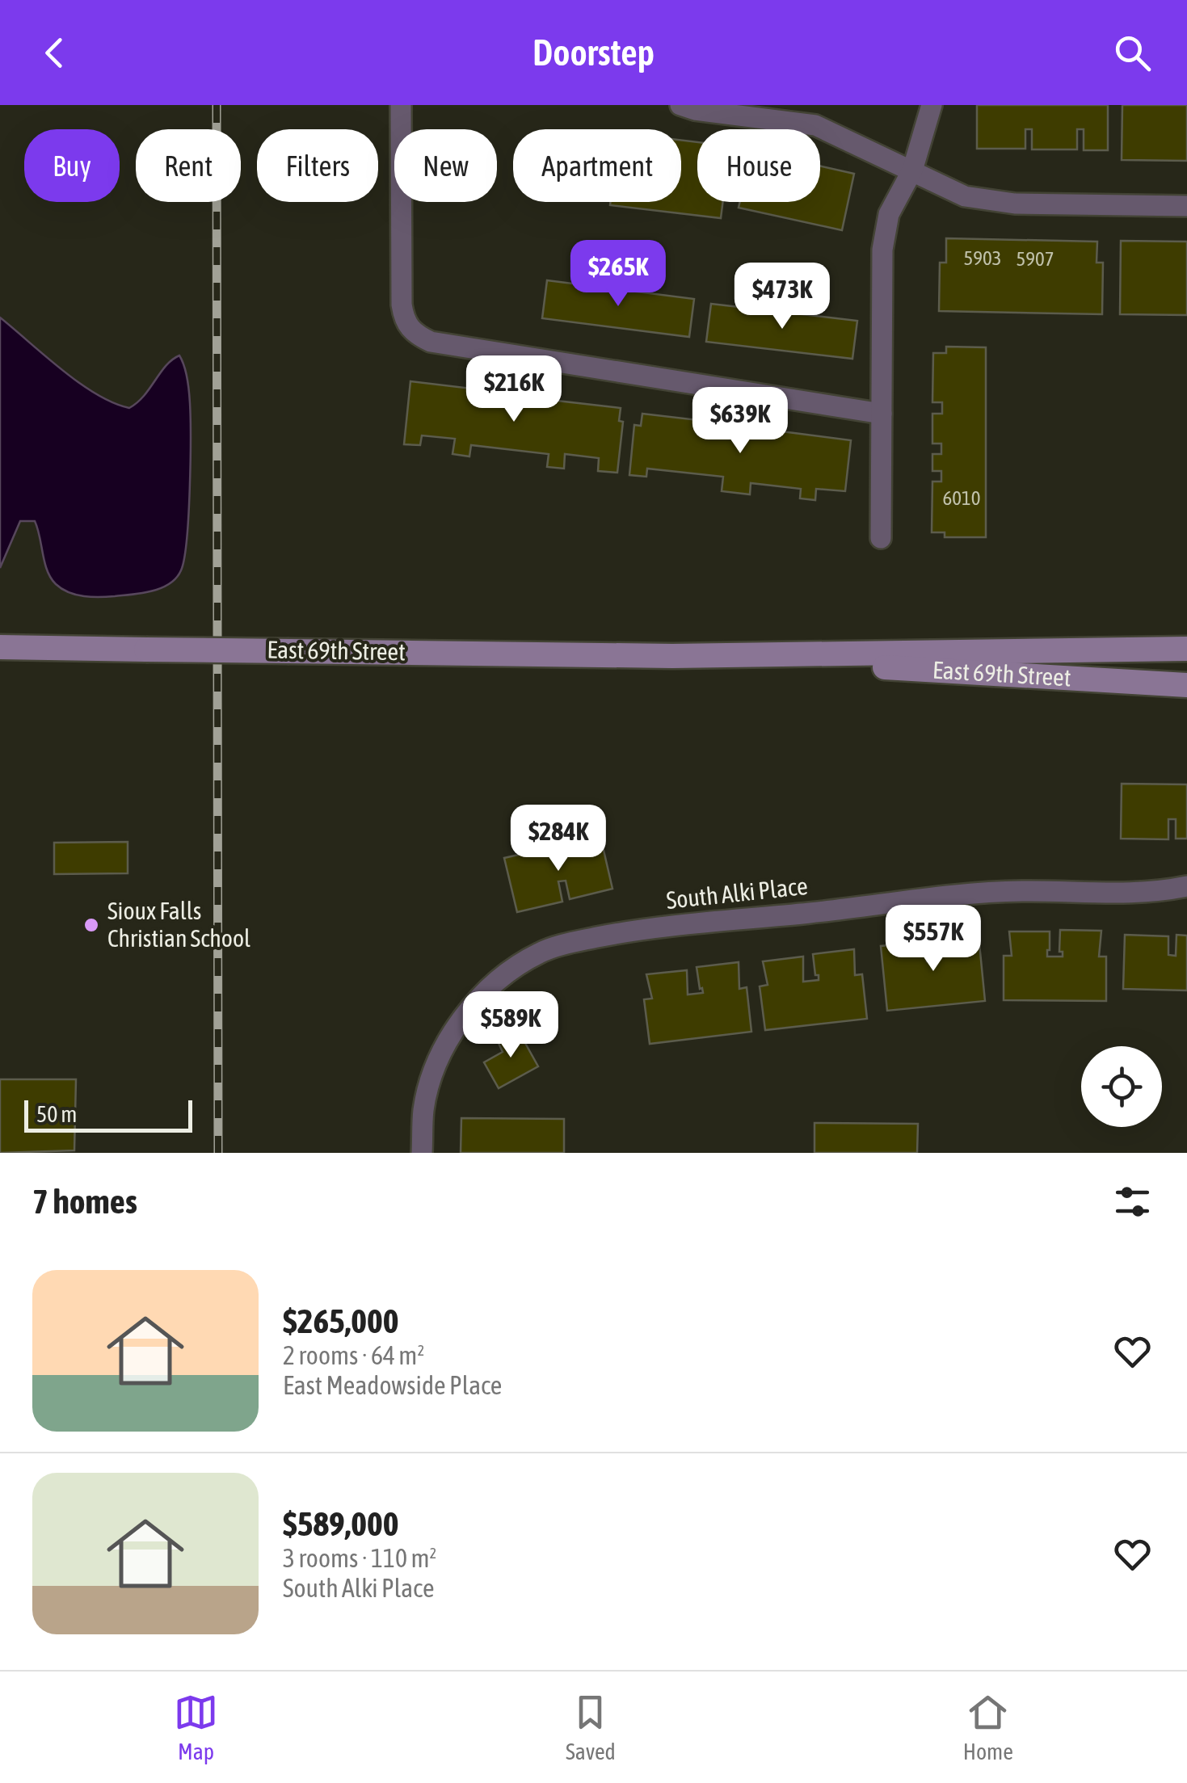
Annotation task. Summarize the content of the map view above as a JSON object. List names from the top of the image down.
{
  "streets": {
    "main road": ["East 69th Street"],
    "street": ["South Alki Place"]
  },
  "places": ["Sioux Falls Christian School"],
  "house_numbers": ["5903", "5907", "6010"],
  "scale_bar": "50 m",
  "page": {
    "header": "Doorstep",
    "chip": [
      "Buy",
      "Rent",
      "Filters",
      "New",
      "Apartment",
      "House"
    ],
    "price": [
      "$265K",
      "$473K",
      "$216K",
      "$639K",
      "$284K",
      "$557K",
      "$589K"
    ],
    "scale": "50 m",
    "heading": "7 homes",
    "list": [
      {
        "name": "$265,000",
        "note": "2 rooms · 64 m² · East Meadowside Place"
      },
      {
        "name": "$589,000",
        "note": "3 rooms · 110 m² · South Alki Place"
      }
    ],
    "tabs": ["Map", "Saved", "Home"]
  }
}
